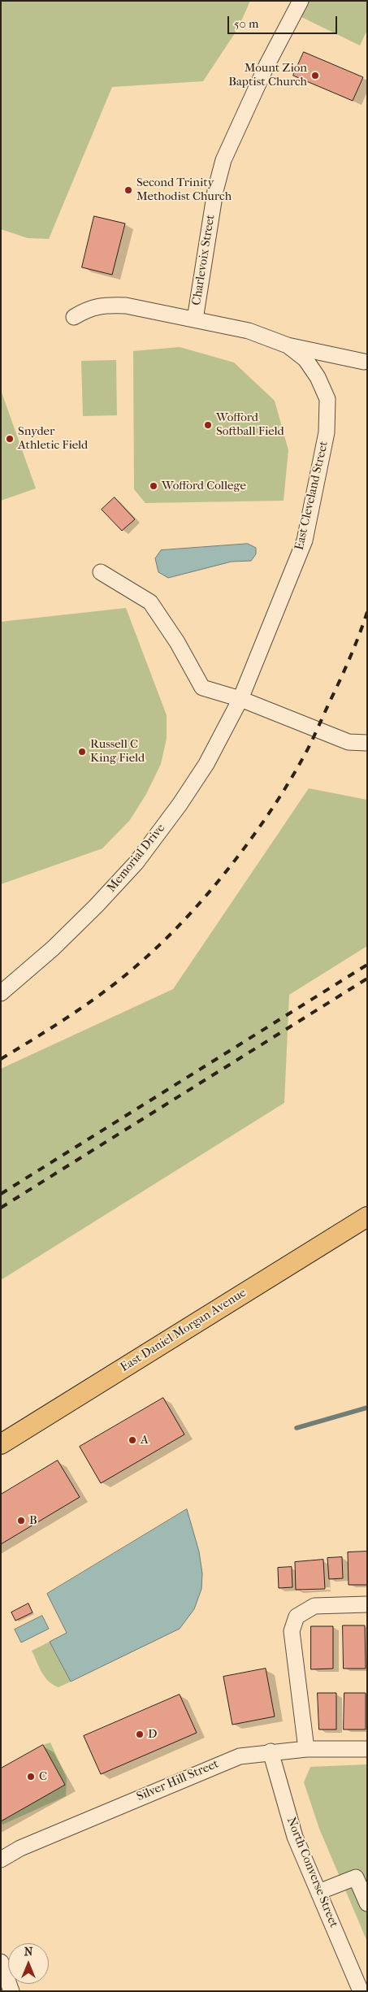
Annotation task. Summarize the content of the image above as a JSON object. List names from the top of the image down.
{
  "streets": {
    "main road": ["East Daniel Morgan Avenue"],
    "street": [
      "Charlevoix Street",
      "East Cleveland Street",
      "Memorial Drive",
      "Silver Hill Street",
      "North Converse Street"
    ]
  },
  "crossings": [
    ["Charlevoix Street", "East Cleveland Street"],
    ["East Cleveland Street", "Memorial Drive"],
    ["Silver Hill Street", "North Converse Street"]
  ],
  "places": [
    "Mount Zion Baptist Church",
    "Second Trinity Methodist Church",
    "Wofford Softball Field",
    "Snyder Athletic Field",
    "Wofford College",
    "Russell C King Field",
    "A",
    "B",
    "D",
    "C"
  ],
  "scale_bar": "50 m",
  "north": "top"
}
